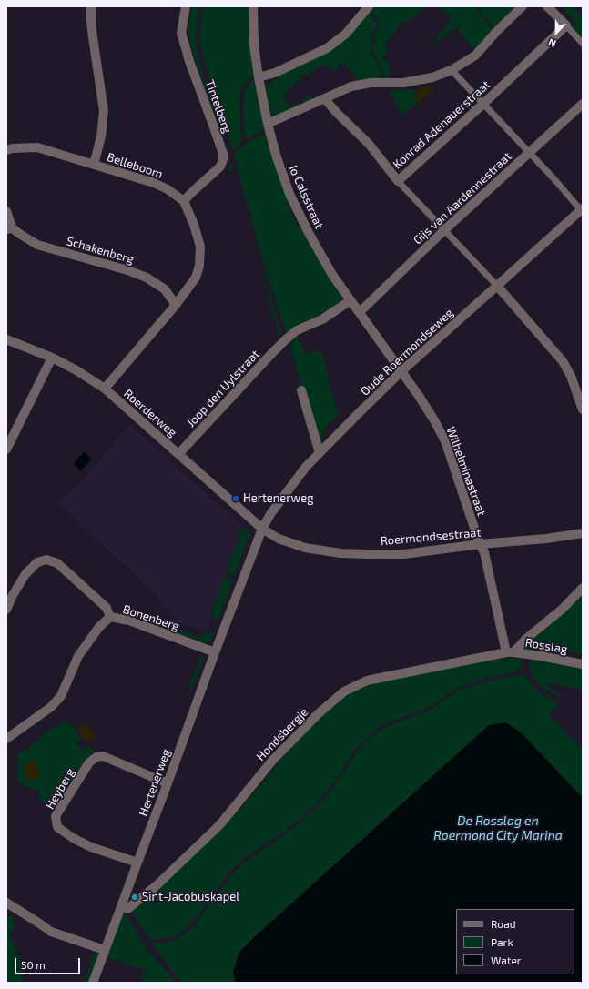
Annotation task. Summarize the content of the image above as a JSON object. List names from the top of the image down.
{
  "streets": {
    "street": [
      "Tintelberg",
      "Konrad Adenauerstraat",
      "Belleboom",
      "Jo Calsstraat",
      "Gijs van Aardennestraat",
      "Schakenberg",
      "Oude Roermondseweg",
      "Joop den Uylstraat",
      "Roerderweg",
      "Wilhelminastraat",
      "Roermondsestraat",
      "Bonenberg",
      "Rosslag",
      "Hondsbergje",
      "Hertenerweg",
      "Heyberg"
    ]
  },
  "crossings": [
    ["Tintelberg", "Belleboom"],
    ["Jo Calsstraat", "Gijs van Aardennestraat"],
    ["Jo Calsstraat", "Oude Roermondseweg"],
    ["Jo Calsstraat", "Joop den Uylstraat"],
    ["Jo Calsstraat", "Wilhelminastraat"],
    ["Oude Roermondseweg", "Roerderweg"],
    ["Oude Roermondseweg", "Wilhelminastraat"],
    ["Oude Roermondseweg", "Roermondsestraat"],
    ["Oude Roermondseweg", "Hertenerweg"],
    ["Joop den Uylstraat", "Roerderweg"],
    ["Roerderweg", "Roermondsestraat"],
    ["Roerderweg", "Hertenerweg"],
    ["Wilhelminastraat", "Roermondsestraat"],
    ["Wilhelminastraat", "Rosslag"],
    ["Wilhelminastraat", "Hondsbergje"],
    ["Roermondsestraat", "Hertenerweg"],
    ["Bonenberg", "Hertenerweg"],
    ["Rosslag", "Hondsbergje"],
    ["Hondsbergje", "Hertenerweg"],
    ["Hertenerweg", "Heyberg"]
  ],
  "water": ["De Rosslag en Roermond City Marina"],
  "places": ["Hertenerweg", "Sint-Jacobuskapel"],
  "legend": ["Road", "Park", "Water"],
  "scale_bar": "50 m",
  "north": "bottom"
}
